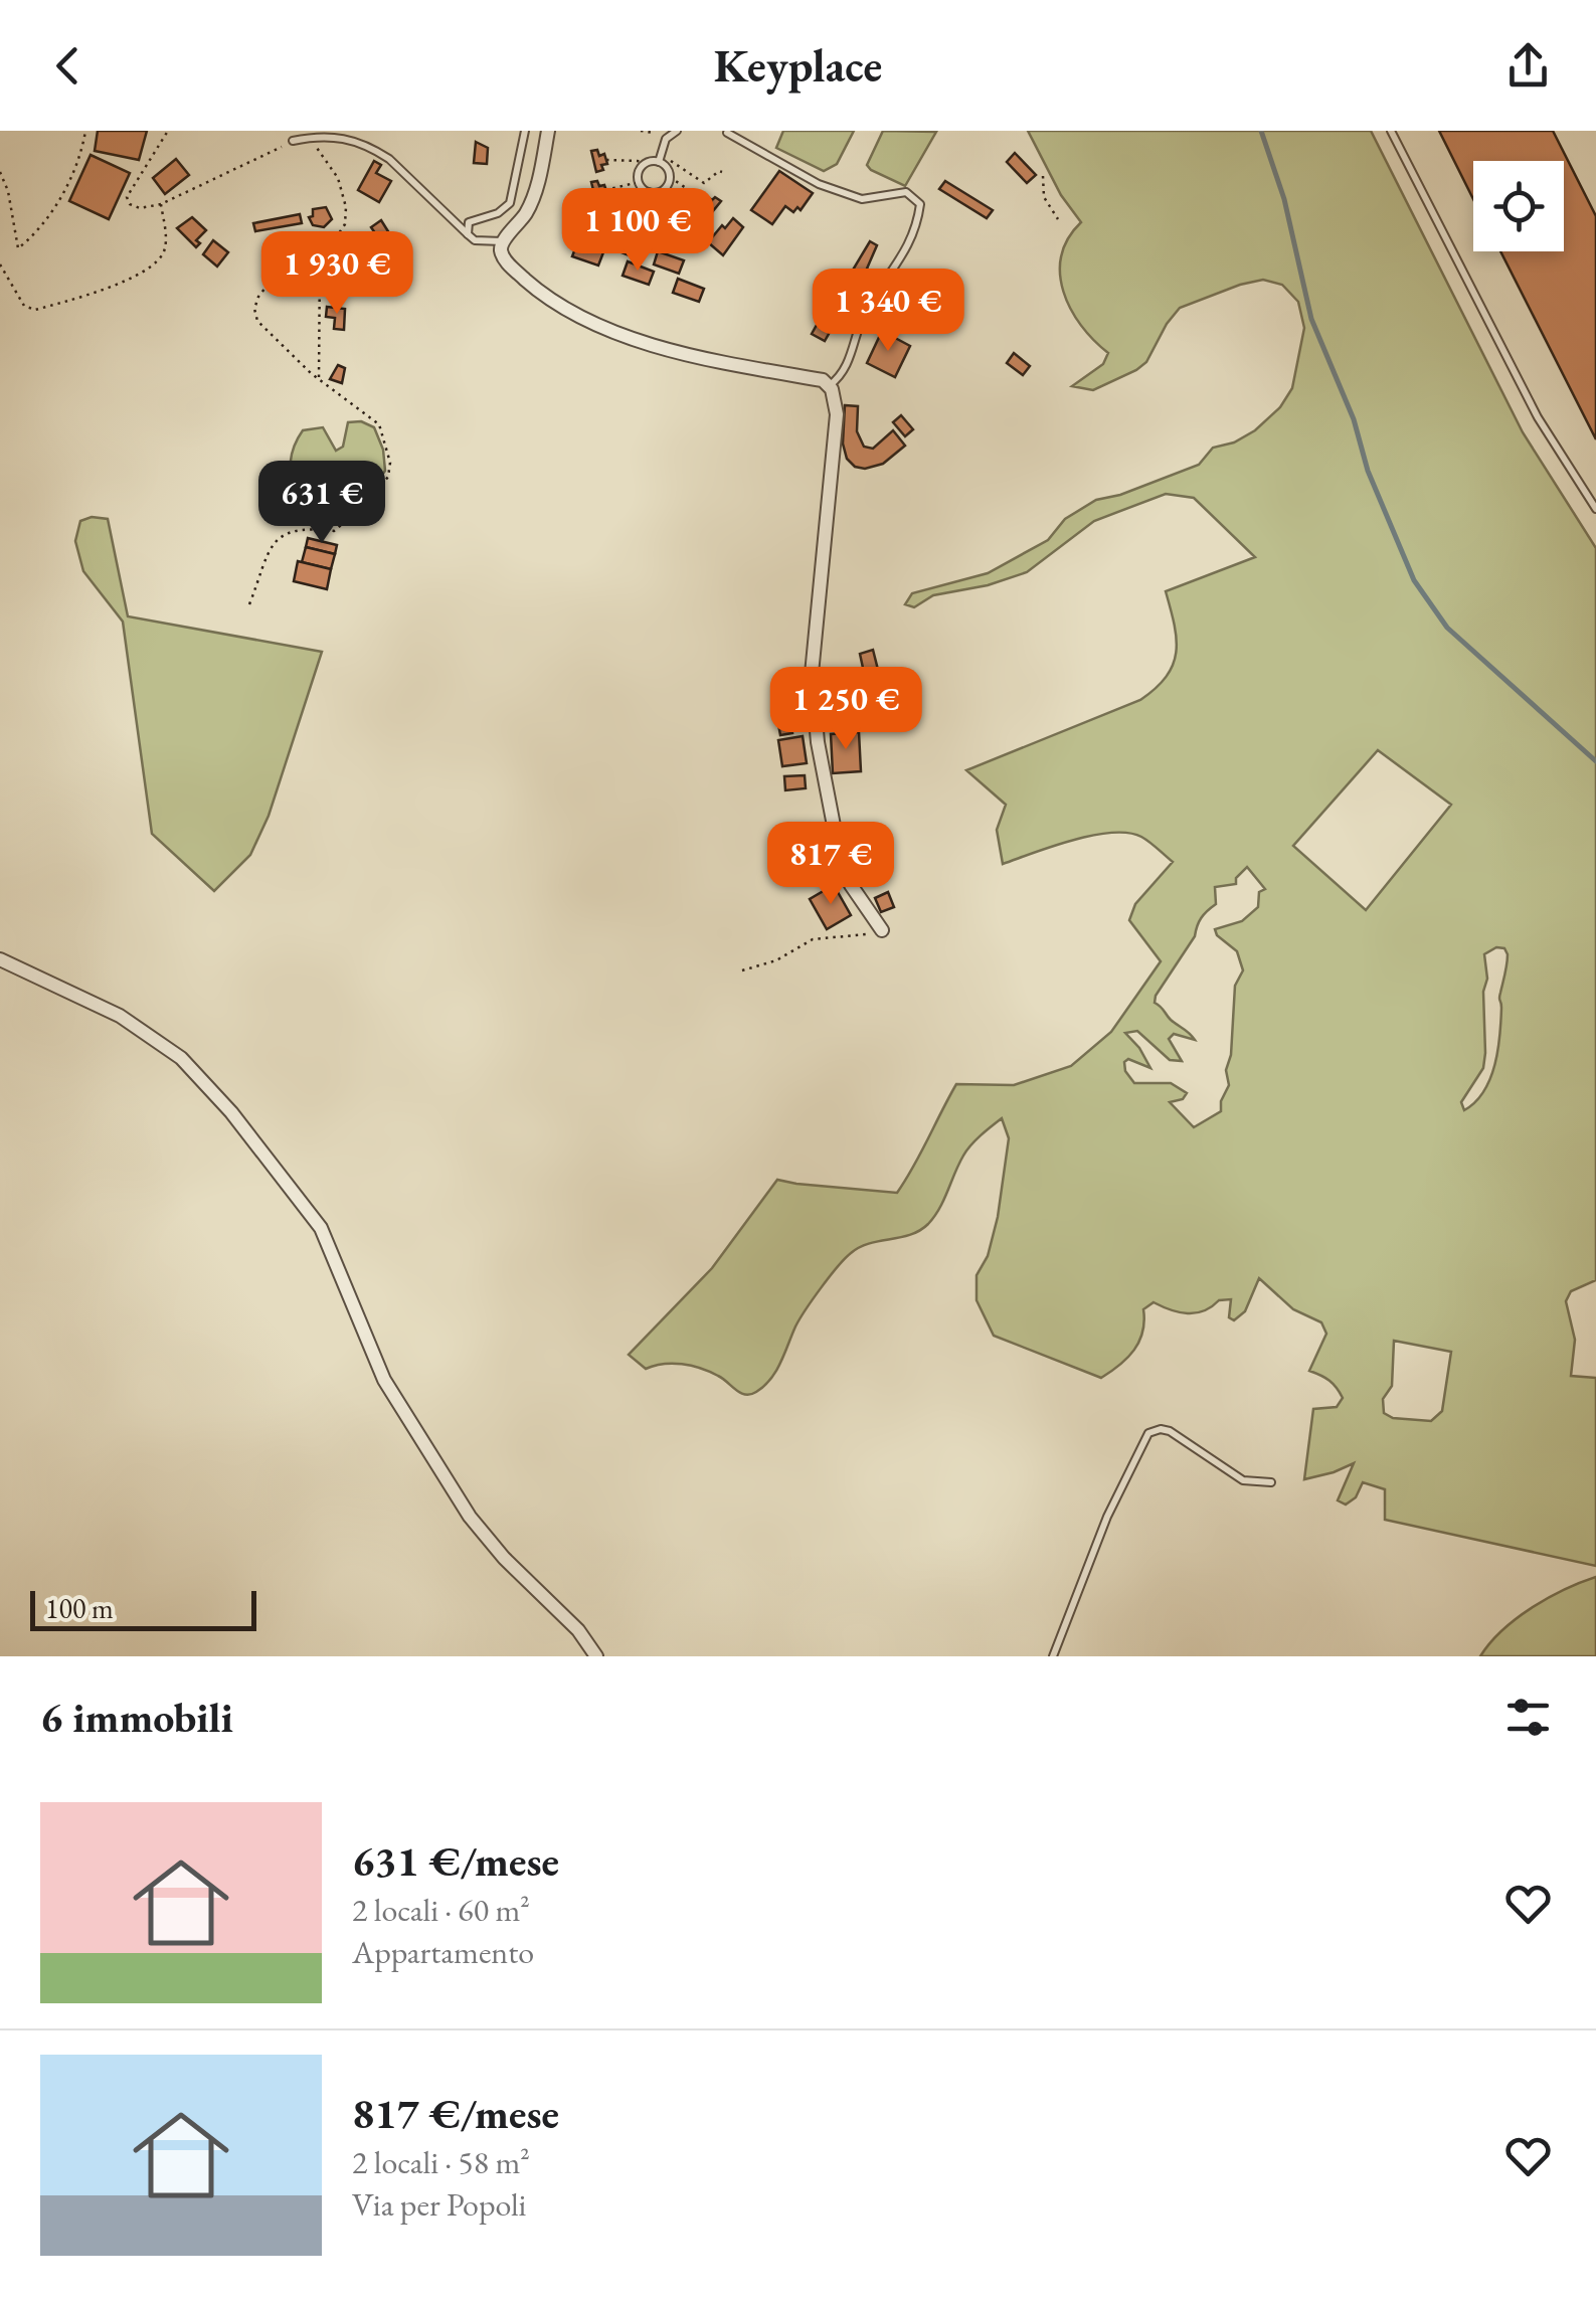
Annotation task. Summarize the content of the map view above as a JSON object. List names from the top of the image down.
{
  "scale_bar": "100 m",
  "page": {
    "header": "Keyplace",
    "price": [
      "1 100 €",
      "1 930 €",
      "1 340 €",
      "631 €",
      "1 250 €",
      "817 €"
    ],
    "scale": "100 m",
    "heading": "6 immobili",
    "list": [
      {
        "name": "631 €/mese",
        "note": "2 locali · 60 m² · Appartamento"
      },
      {
        "name": "817 €/mese",
        "note": "2 locali · 58 m² · Via per Popoli"
      }
    ]
  }
}
